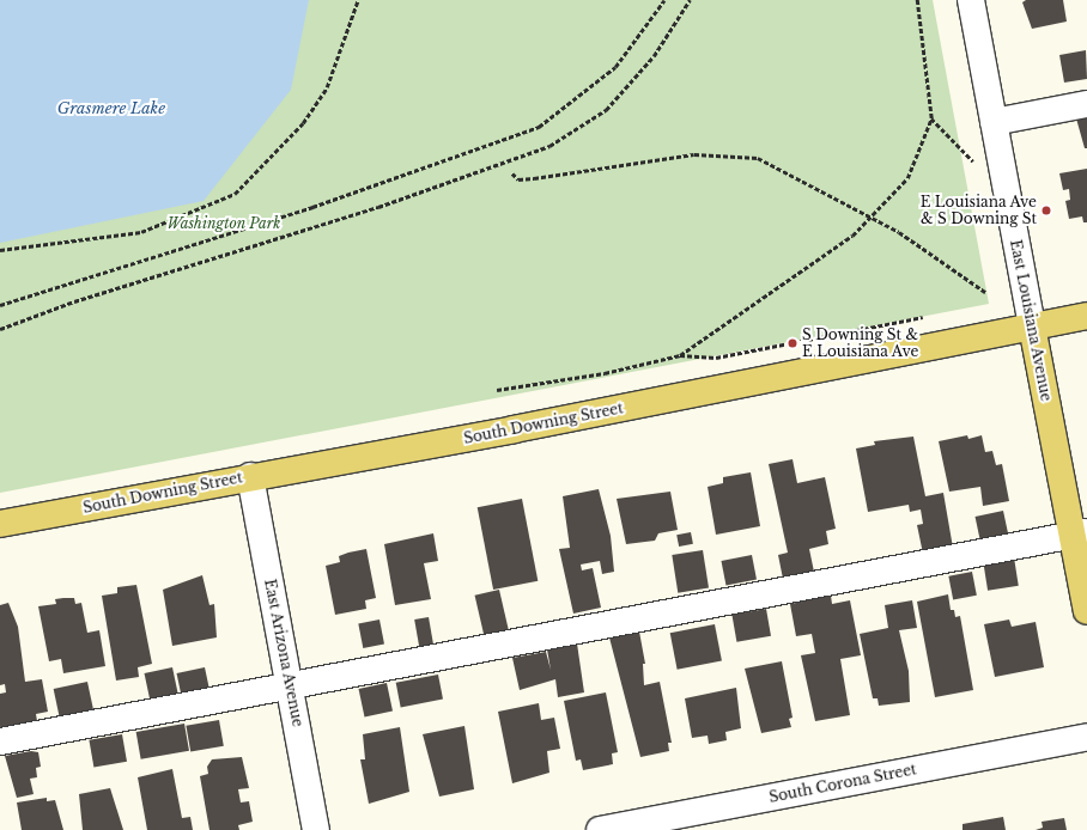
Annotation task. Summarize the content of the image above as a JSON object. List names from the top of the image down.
{
  "streets": {
    "main road": ["East Louisiana Avenue", "South Downing Street"],
    "street": ["East Arizona Avenue", "South Corona Street"]
  },
  "crossings": [
    ["East Louisiana Avenue", "South Downing Street"],
    ["South Downing Street", "East Arizona Avenue"]
  ],
  "water": ["Grasmere Lake"],
  "parks": ["Washington Park"],
  "places": ["E Louisiana Ave & S Downing St", "S Downing St & E Louisiana Ave"]
}
